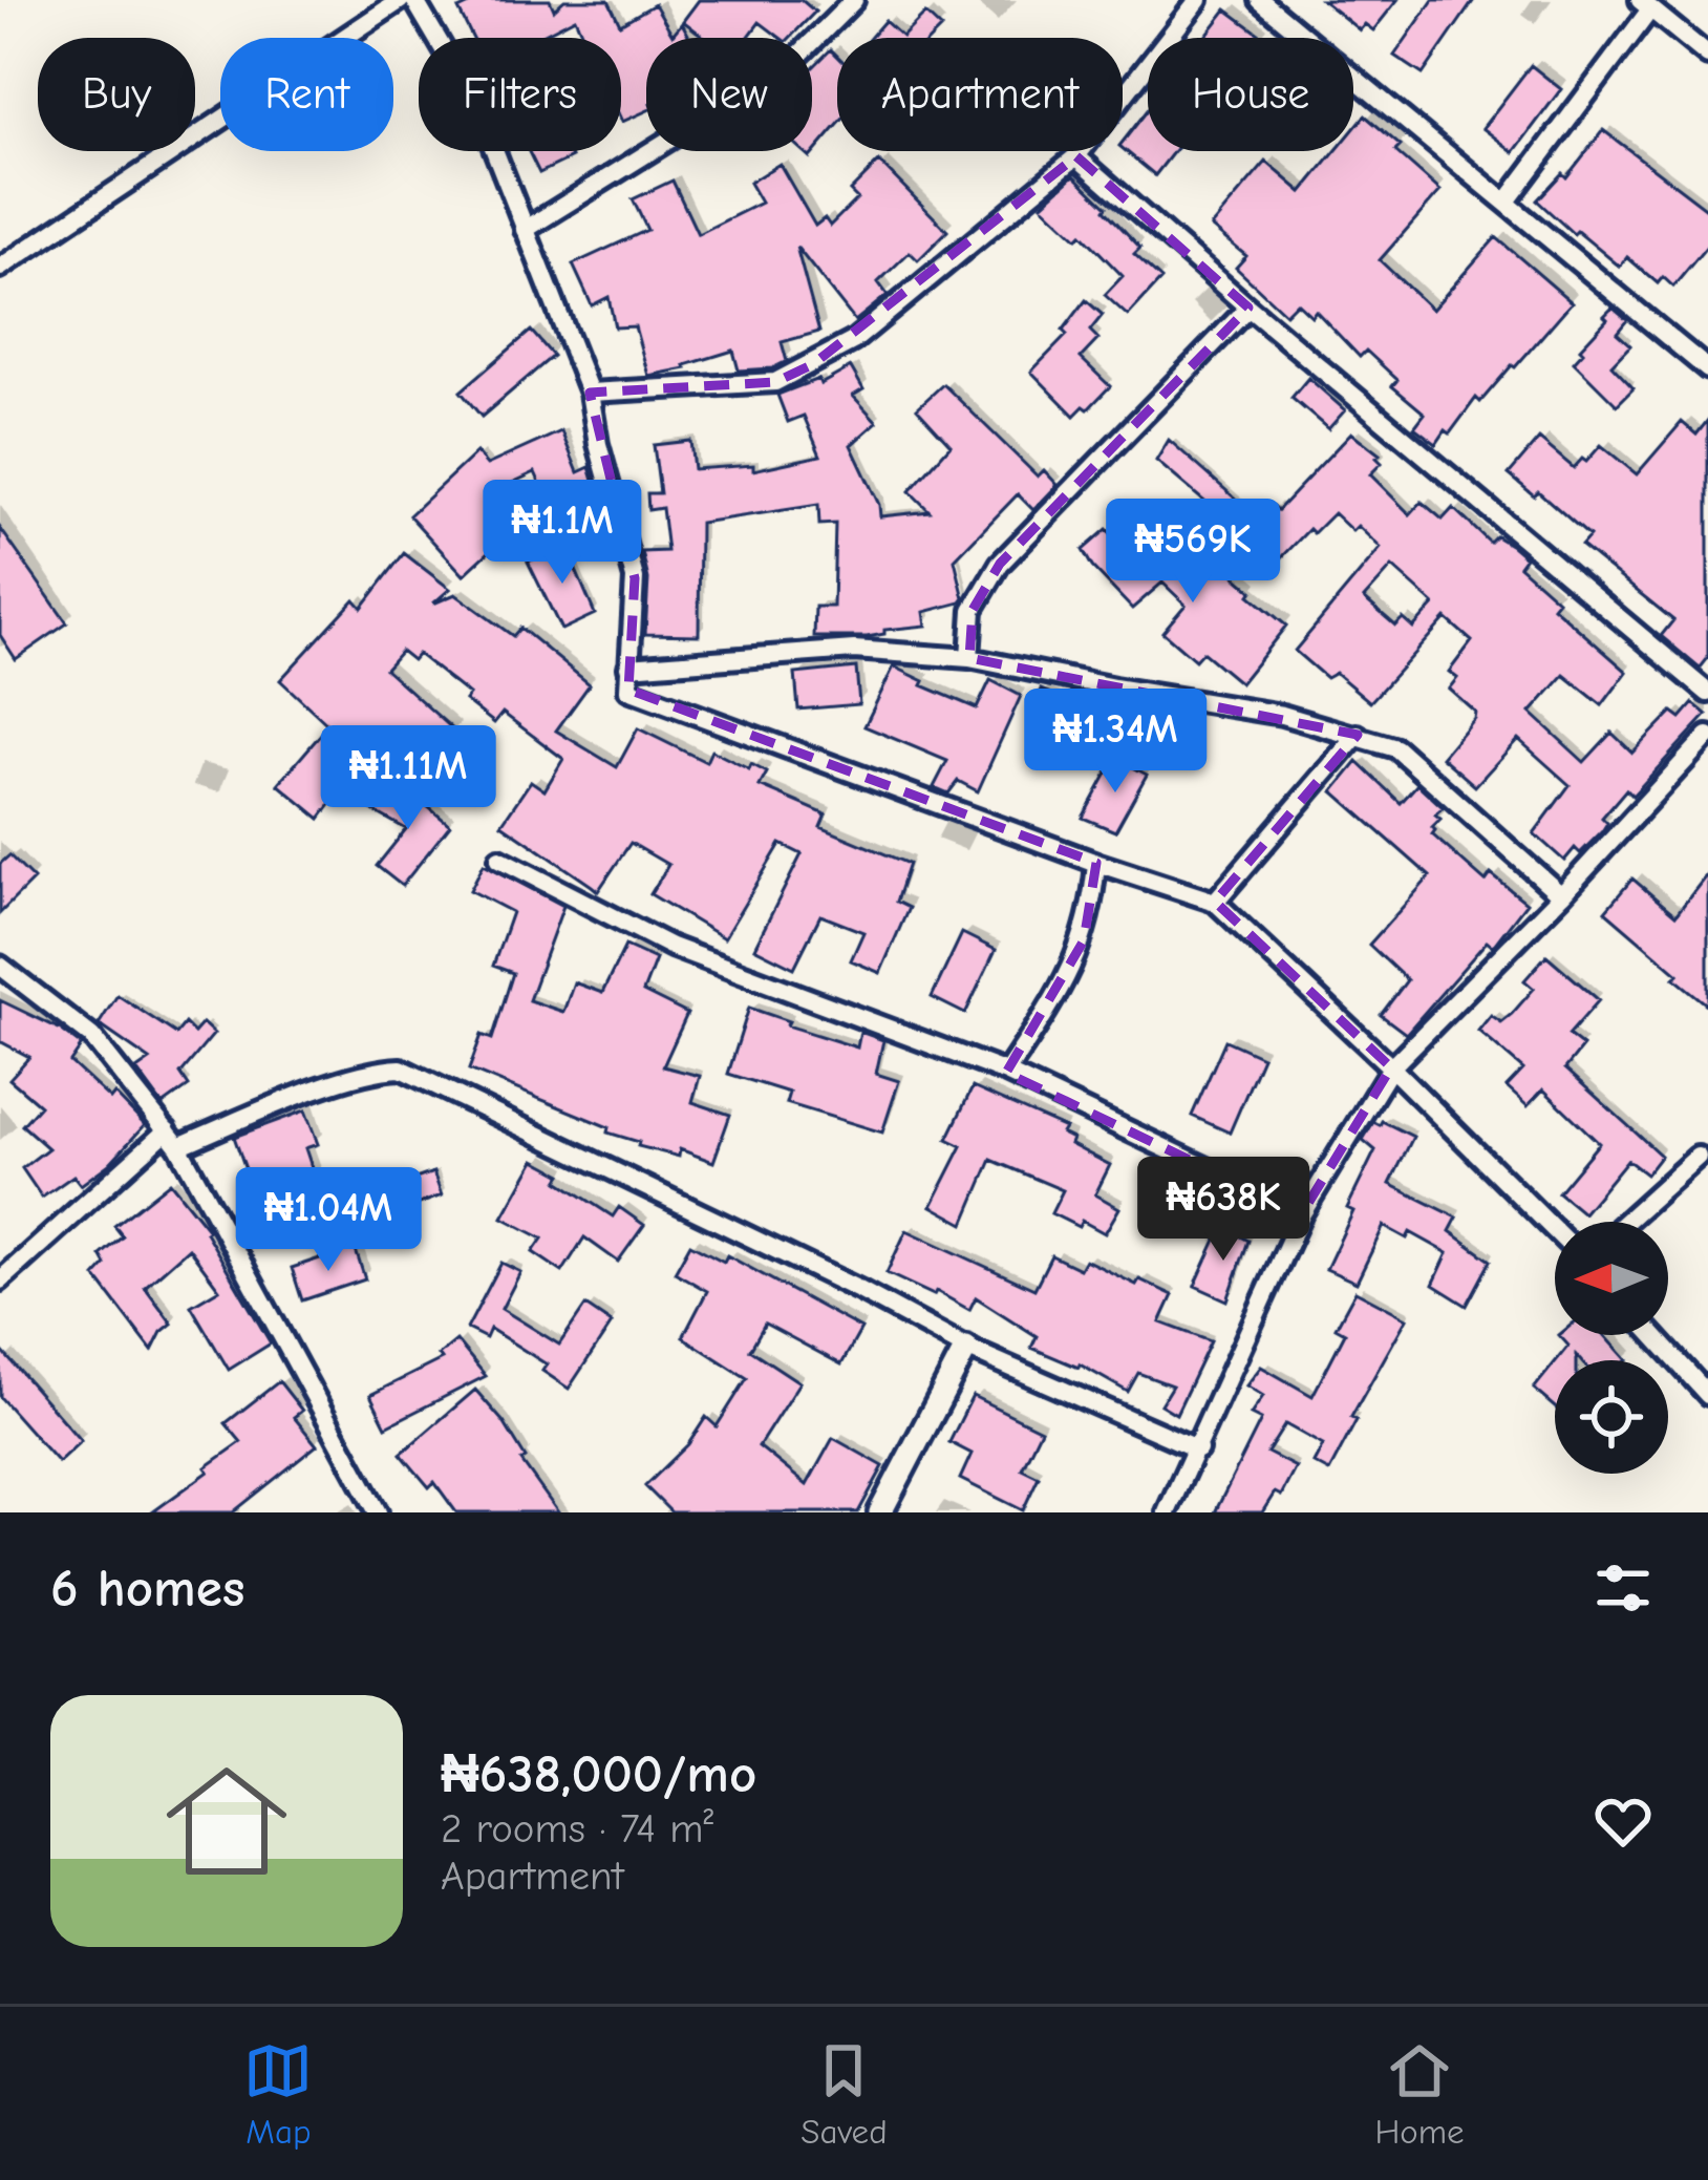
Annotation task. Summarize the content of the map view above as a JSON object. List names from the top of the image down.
{
  "north": "left",
  "page": {
    "chip": [
      "Buy",
      "Rent",
      "Filters",
      "New",
      "Apartment",
      "House"
    ],
    "price": [
      "₦1.1M",
      "₦569K",
      "₦1.34M",
      "₦1.11M",
      "₦638K",
      "₦1.04M"
    ],
    "heading": "6 homes",
    "list": [
      {
        "name": "₦638,000/mo",
        "note": "2 rooms · 74 m² · Apartment"
      }
    ],
    "tabs": ["Map", "Saved", "Home"]
  }
}
